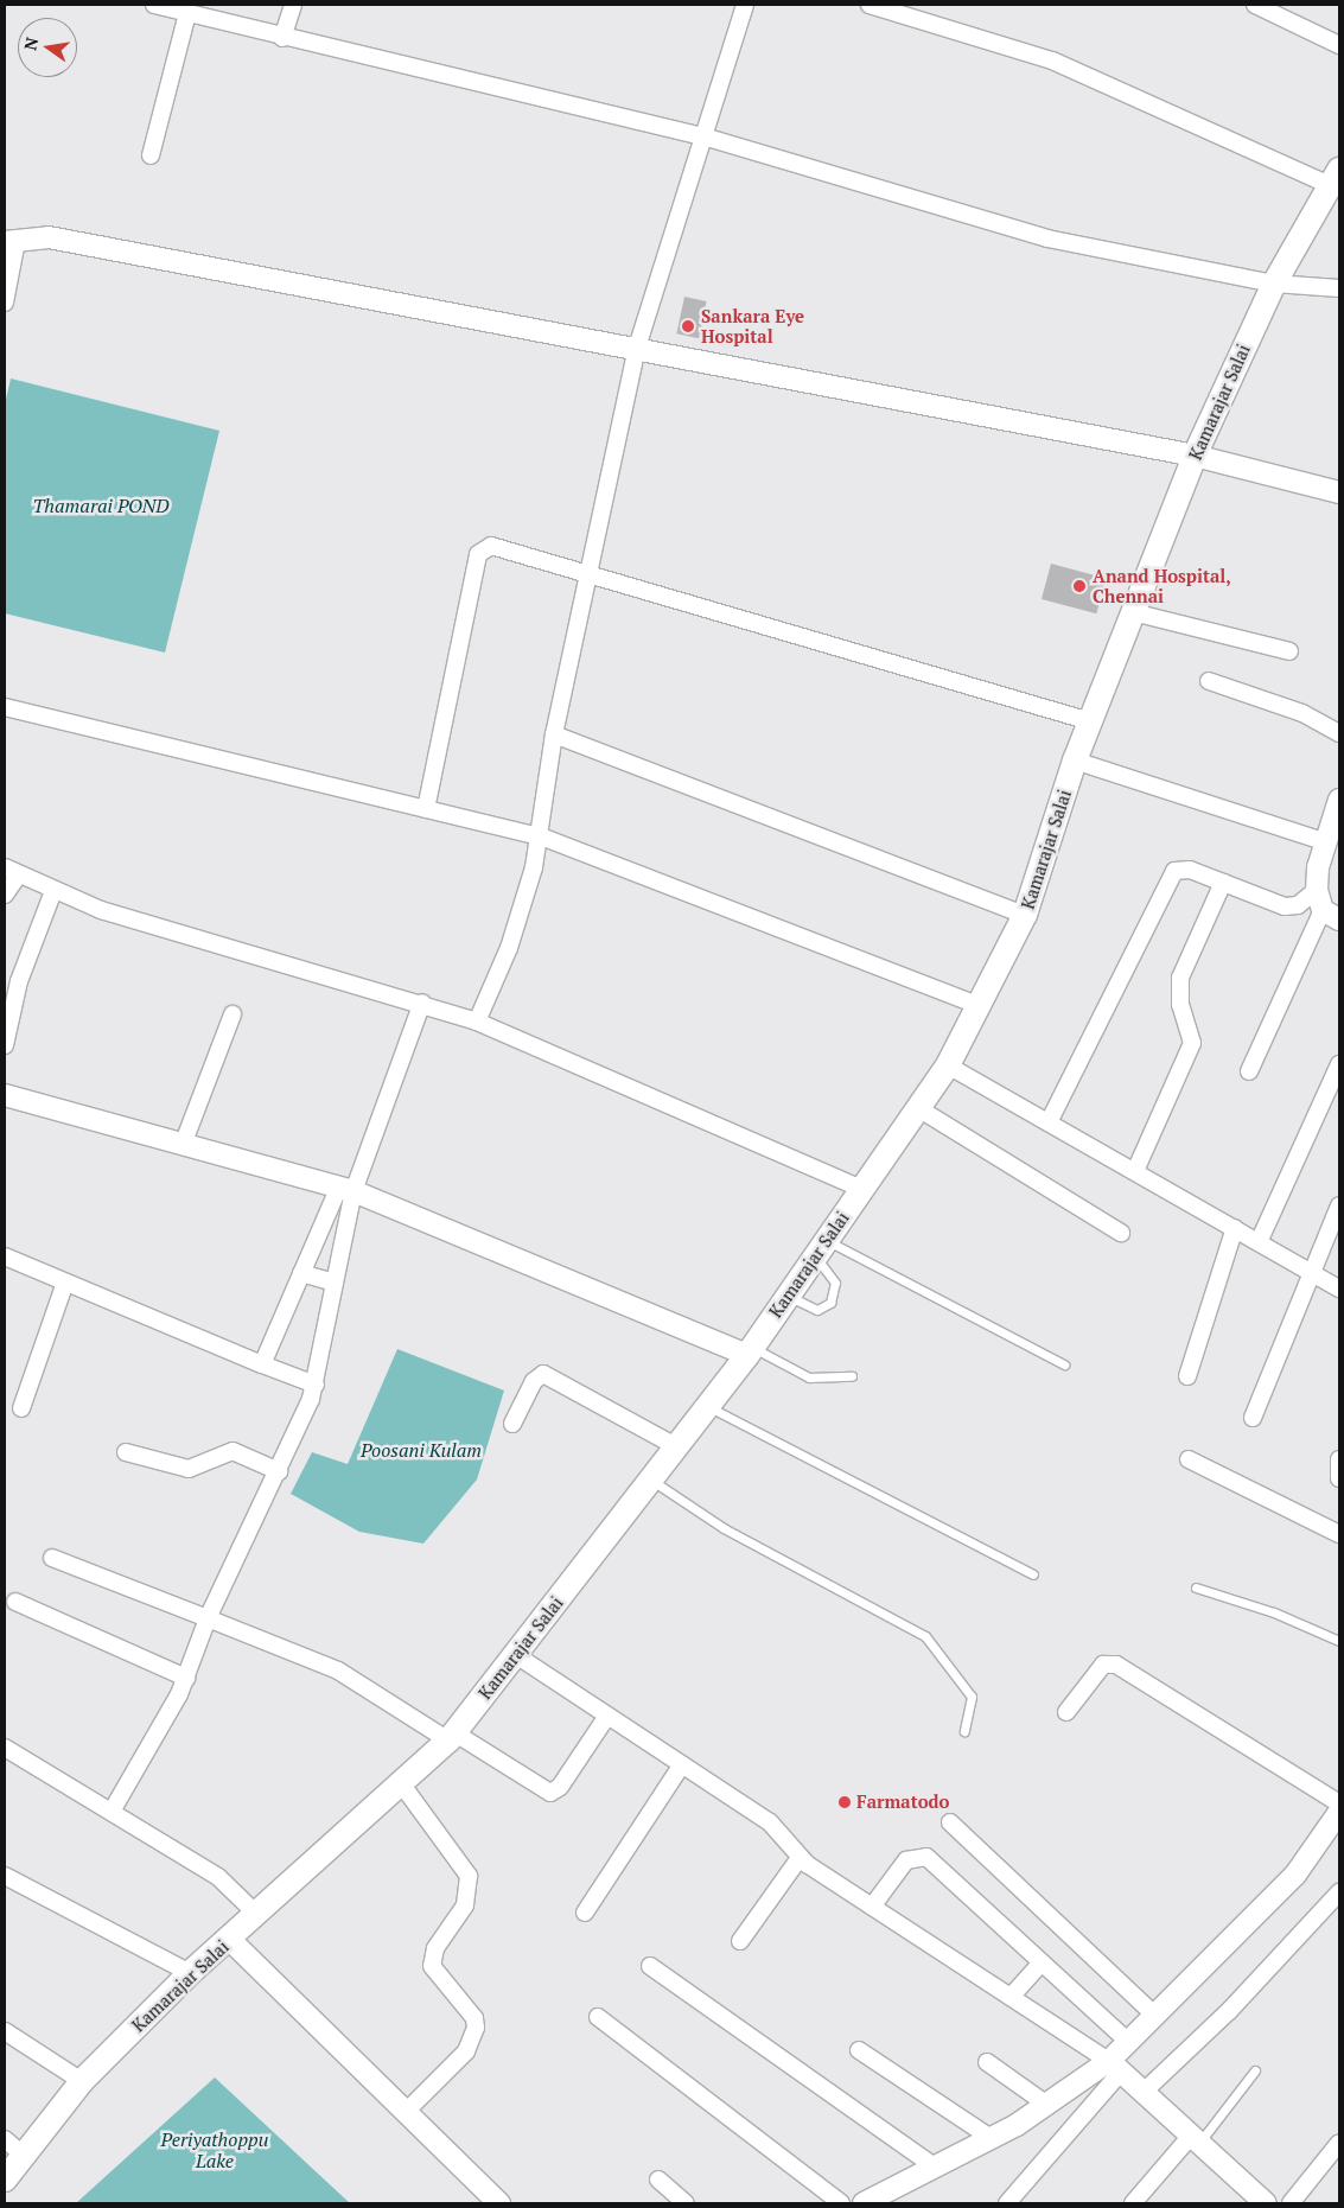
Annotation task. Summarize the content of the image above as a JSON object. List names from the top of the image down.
{
  "streets": {
    "main road": ["Kamarajar Salai"]
  },
  "water": ["Thamarai POND", "Poosani Kulam", "Periyathoppu Lake"],
  "places": ["Sankara Eye Hospital", "Anand Hospital, Chennai", "Farmatodo"],
  "north": "left"
}
